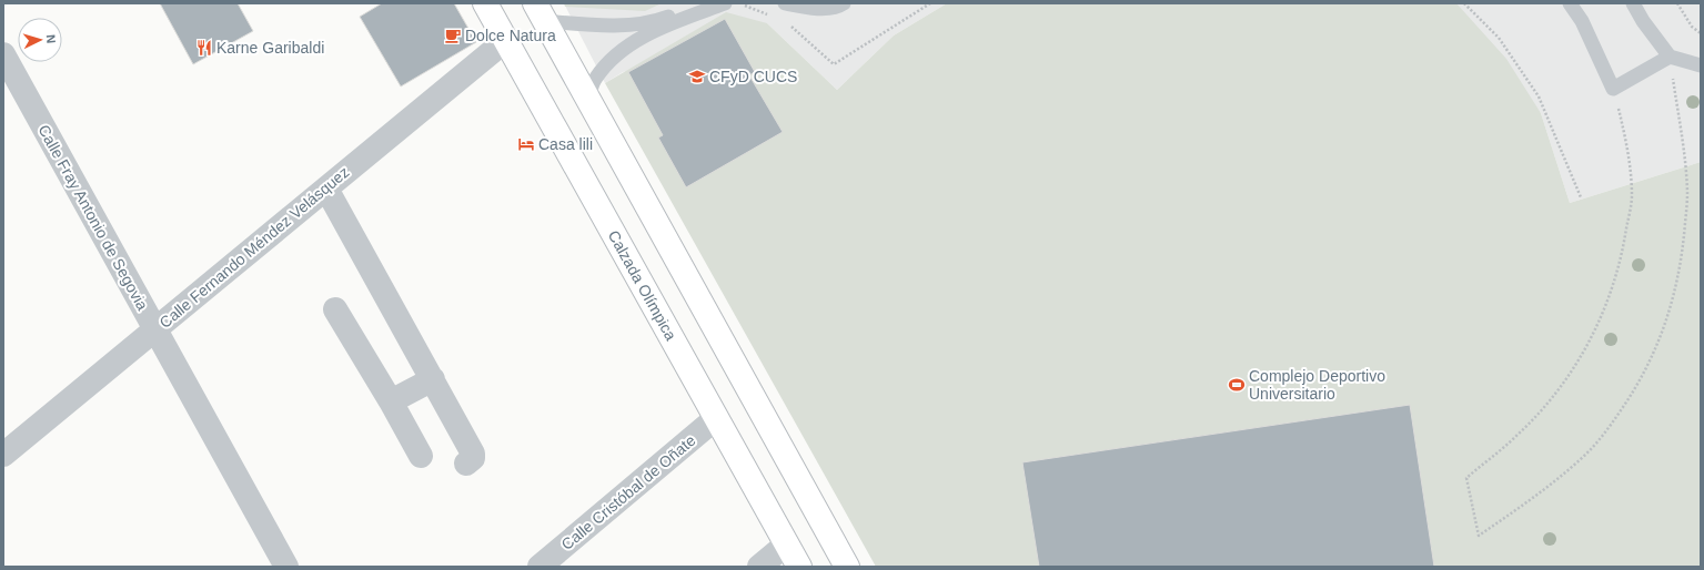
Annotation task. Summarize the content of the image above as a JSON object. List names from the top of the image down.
{
  "streets": {
    "main road": ["Calzada Olímpica"],
    "street": ["Calle Fray Antonio de Segovia", "Calle Fernando Méndez Velásquez", "Calle Cristóbal de Oñate"]
  },
  "crossings": [
    ["Calle Fray Antonio de Segovia", "Calle Fernando Méndez Velásquez"],
    ["Calle Fernando Méndez Velásquez", "Calzada Olímpica"],
    ["Calzada Olímpica", "Calle Cristóbal de Oñate"]
  ],
  "places": {
    "cafe": ["Dolce Natura"],
    "restaurant": ["Karne Garibaldi"],
    "school or university": ["CFyD CUCS"],
    "hotel": ["Casa lili"],
    "sports": ["Complejo Deportivo Universitario"]
  },
  "north": "right"
}
